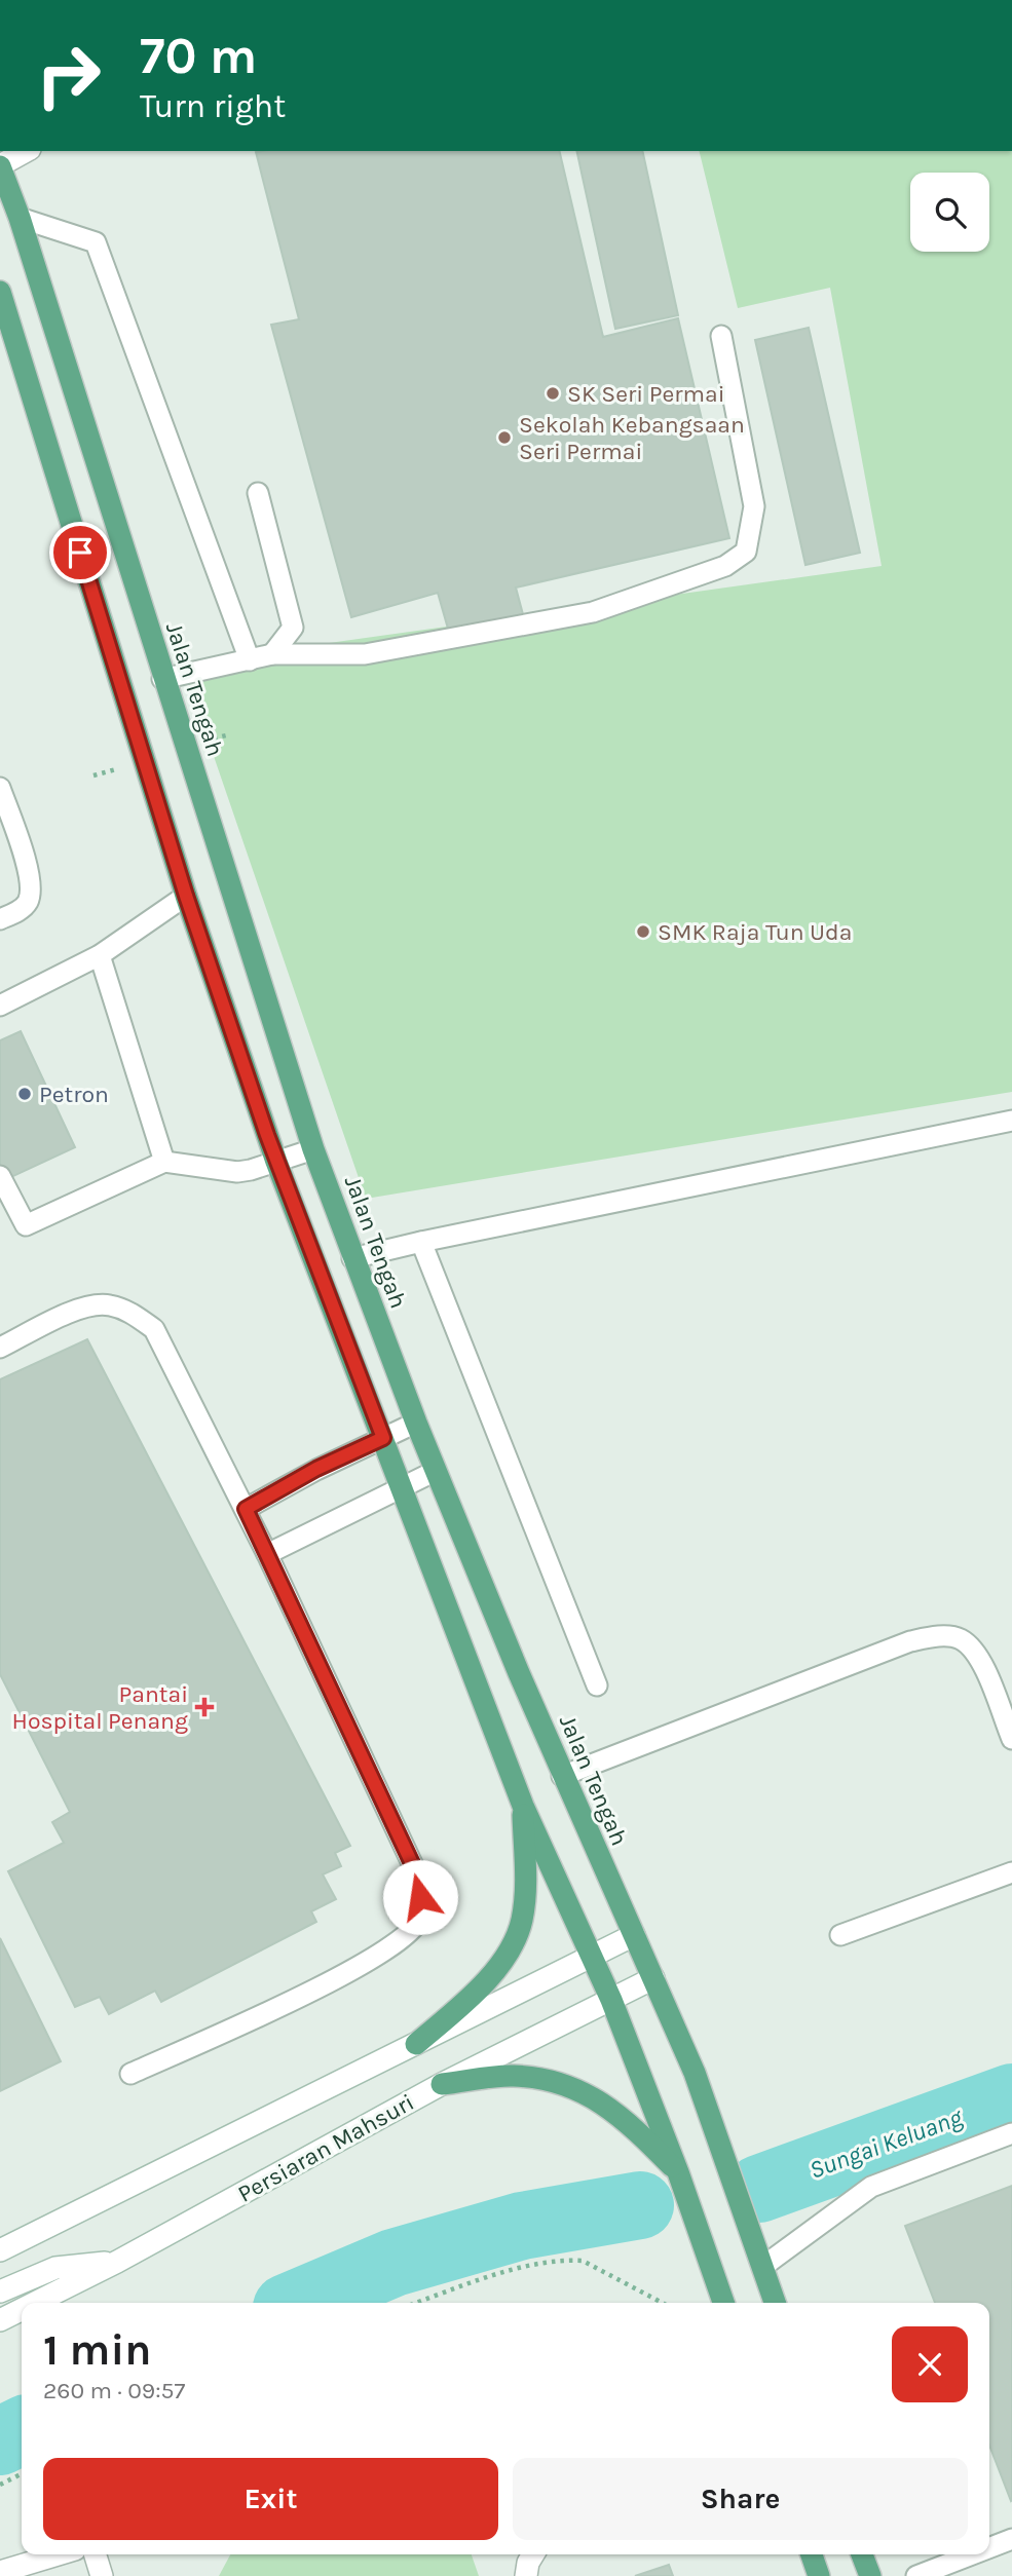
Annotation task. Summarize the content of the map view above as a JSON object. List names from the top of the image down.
{
  "streets": {
    "main road": ["Jalan Tengah"],
    "street": ["Persiaran Mahsuri"]
  },
  "crossings": [
    ["Jalan Tengah", "Persiaran Mahsuri"]
  ],
  "water": ["Sungai Keluang"],
  "places": {
    "other": [
      "SK Seri Permai",
      "Sekolah Kebangsaan Seri Permai",
      "SMK Raja Tun Uda",
      "Petron"
    ],
    "health": ["Pantai Hospital Penang"]
  },
  "page": {
    "turn": ["70 m", "Turn right"],
    "heading": ["1 min", "260 m · 09:57"],
    "buttons": ["Exit", "Share"]
  }
}
